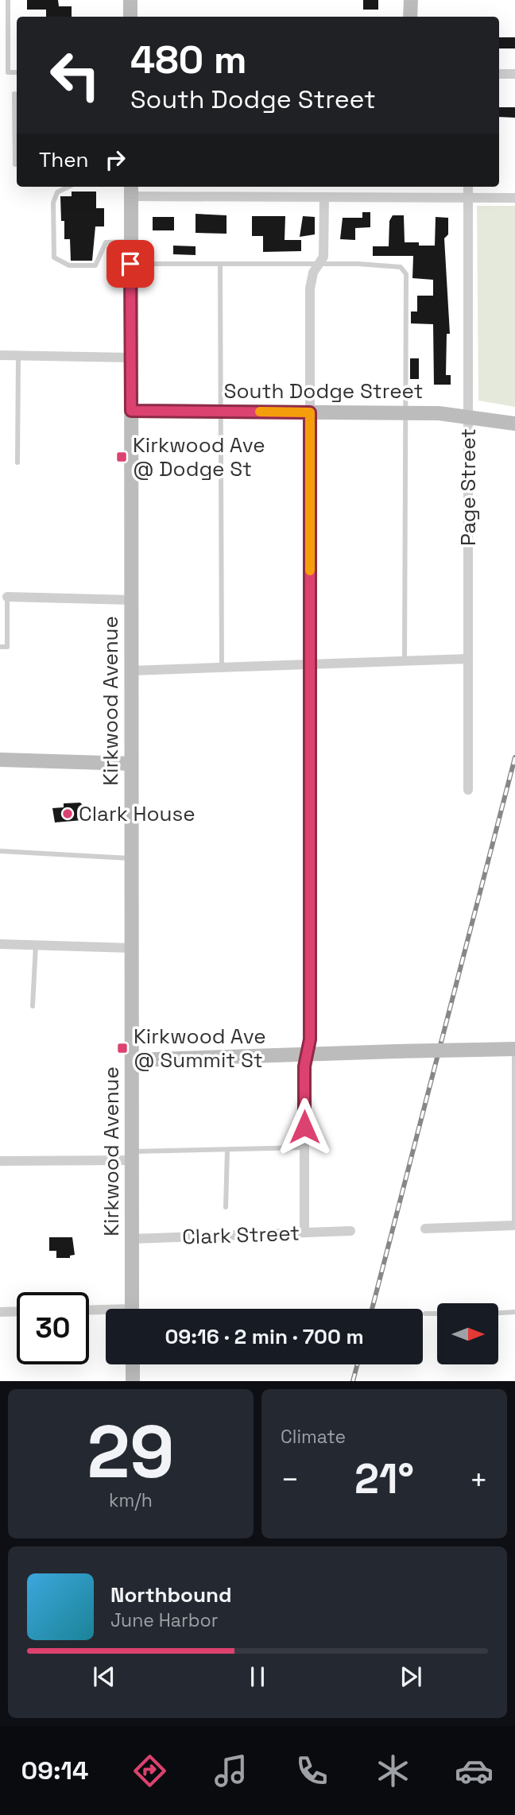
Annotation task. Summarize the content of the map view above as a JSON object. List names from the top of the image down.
{
  "streets": {
    "main road": ["South Dodge Street", "Kirkwood Avenue"],
    "street": ["Page Street", "Clark Street"]
  },
  "crossings": [
    ["South Dodge Street", "Page Street"],
    ["South Dodge Street", "Kirkwood Avenue"],
    ["Kirkwood Avenue", "Clark Street"]
  ],
  "places": {
    "transit": ["Kirkwood Ave @ Dodge St", "Kirkwood Ave @ Summit St"],
    "other": ["Clark House"]
  },
  "north": "right",
  "page": {
    "turn": ["480 m", "South Dodge Street"],
    "then": "Then",
    "limit": "30",
    "trip": "09:16 · 2 min · 700 m",
    "tile": [
      ["29", "km/h"],
      "Climate"
    ],
    "heat": ["−", "21°", "+"],
    "song": ["Northbound", "June Harbor"],
    "tabs": "09:14"
  }
}
